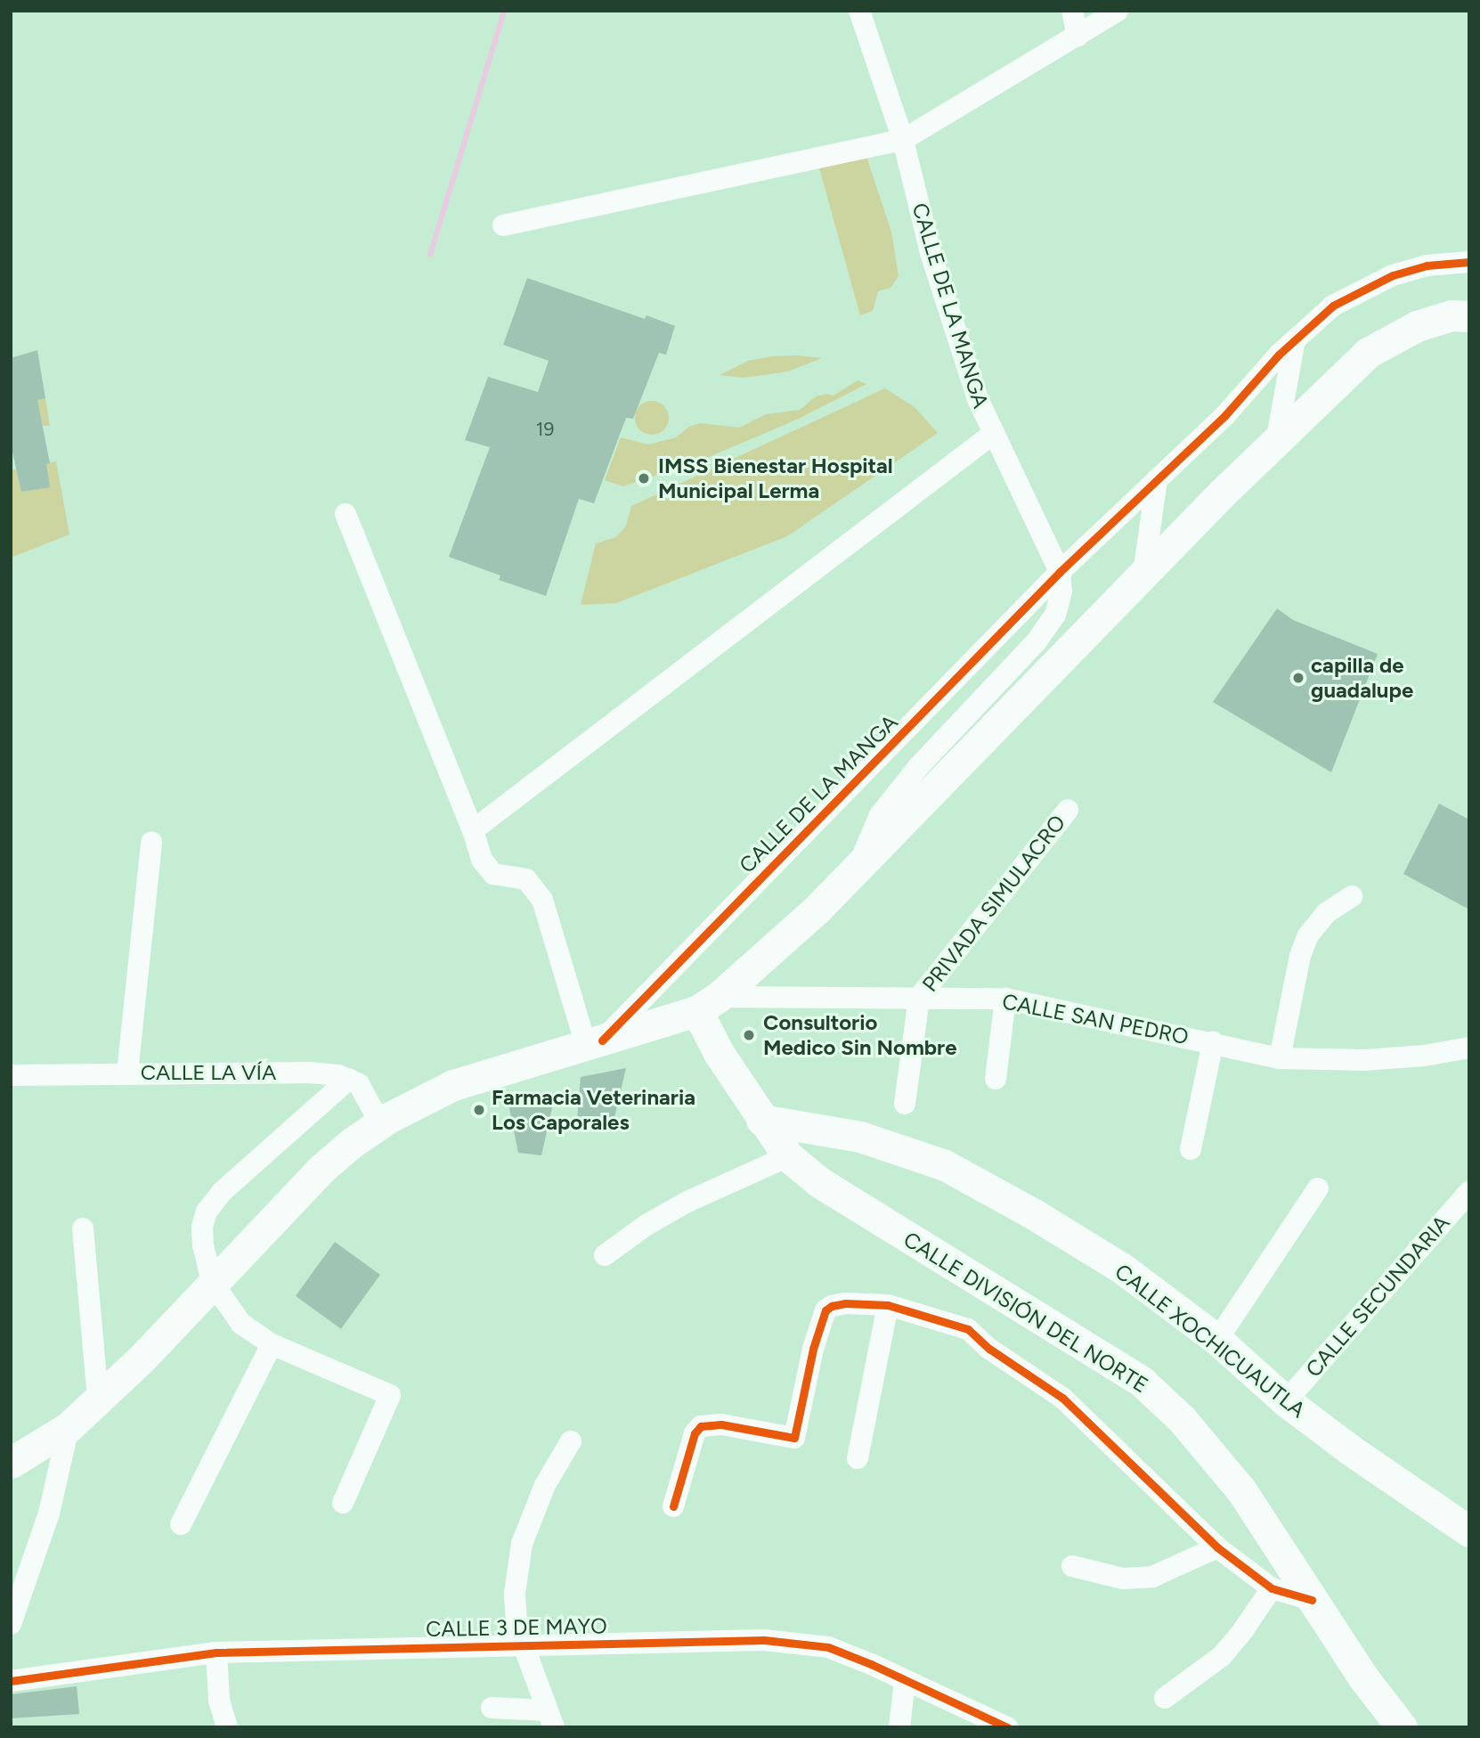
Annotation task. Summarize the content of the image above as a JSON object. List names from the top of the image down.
{
  "streets": {
    "main road": ["CALLE DIVISIÓN DEL NORTE", "CALLE XOCHICUAUTLA"],
    "street": [
      "CALLE DE LA MANGA",
      "PRIVADA SIMULACRO",
      "CALLE SAN PEDRO",
      "CALLE LA VÍA",
      "CALLE SECUNDARIA",
      "CALLE 3 DE MAYO"
    ]
  },
  "crossings": [
    ["PRIVADA SIMULACRO", "CALLE SAN PEDRO"],
    ["CALLE SAN PEDRO", "CALLE DIVISIÓN DEL NORTE"],
    ["CALLE SECUNDARIA", "CALLE XOCHICUAUTLA"],
    ["CALLE DIVISIÓN DEL NORTE", "CALLE XOCHICUAUTLA"]
  ],
  "places": [
    "IMSS Bienestar Hospital Municipal Lerma",
    "capilla de guadalupe",
    "Consultorio Medico Sin Nombre",
    "Farmacia Veterinaria Los Caporales"
  ],
  "house_numbers": ["19"]
}
